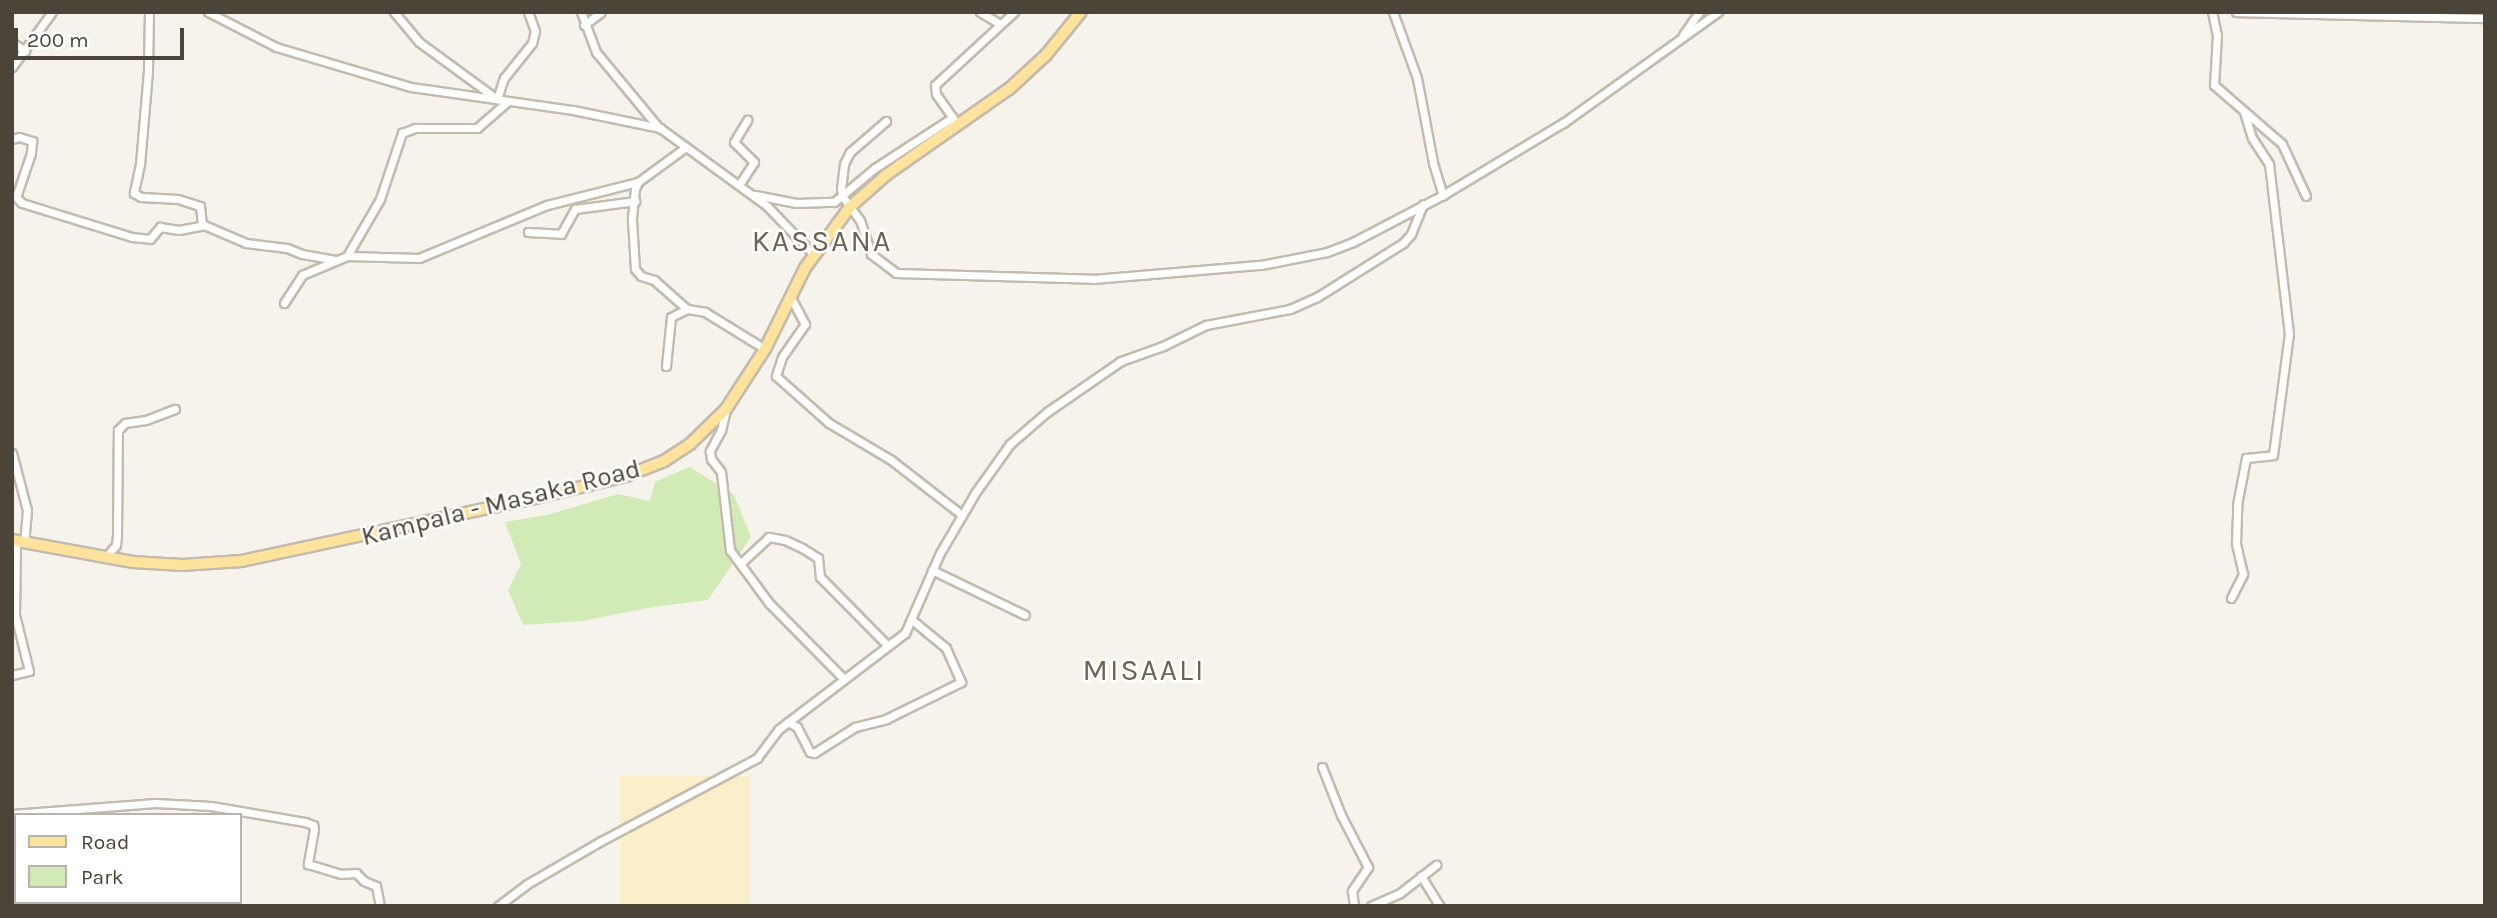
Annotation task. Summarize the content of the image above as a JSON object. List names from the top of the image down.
{
  "streets": {
    "main road": ["Kampala - Masaka Road"]
  },
  "districts": ["KASSANA", "MISAALI"],
  "legend": ["Road", "Park"],
  "scale_bar": "200 m"
}
